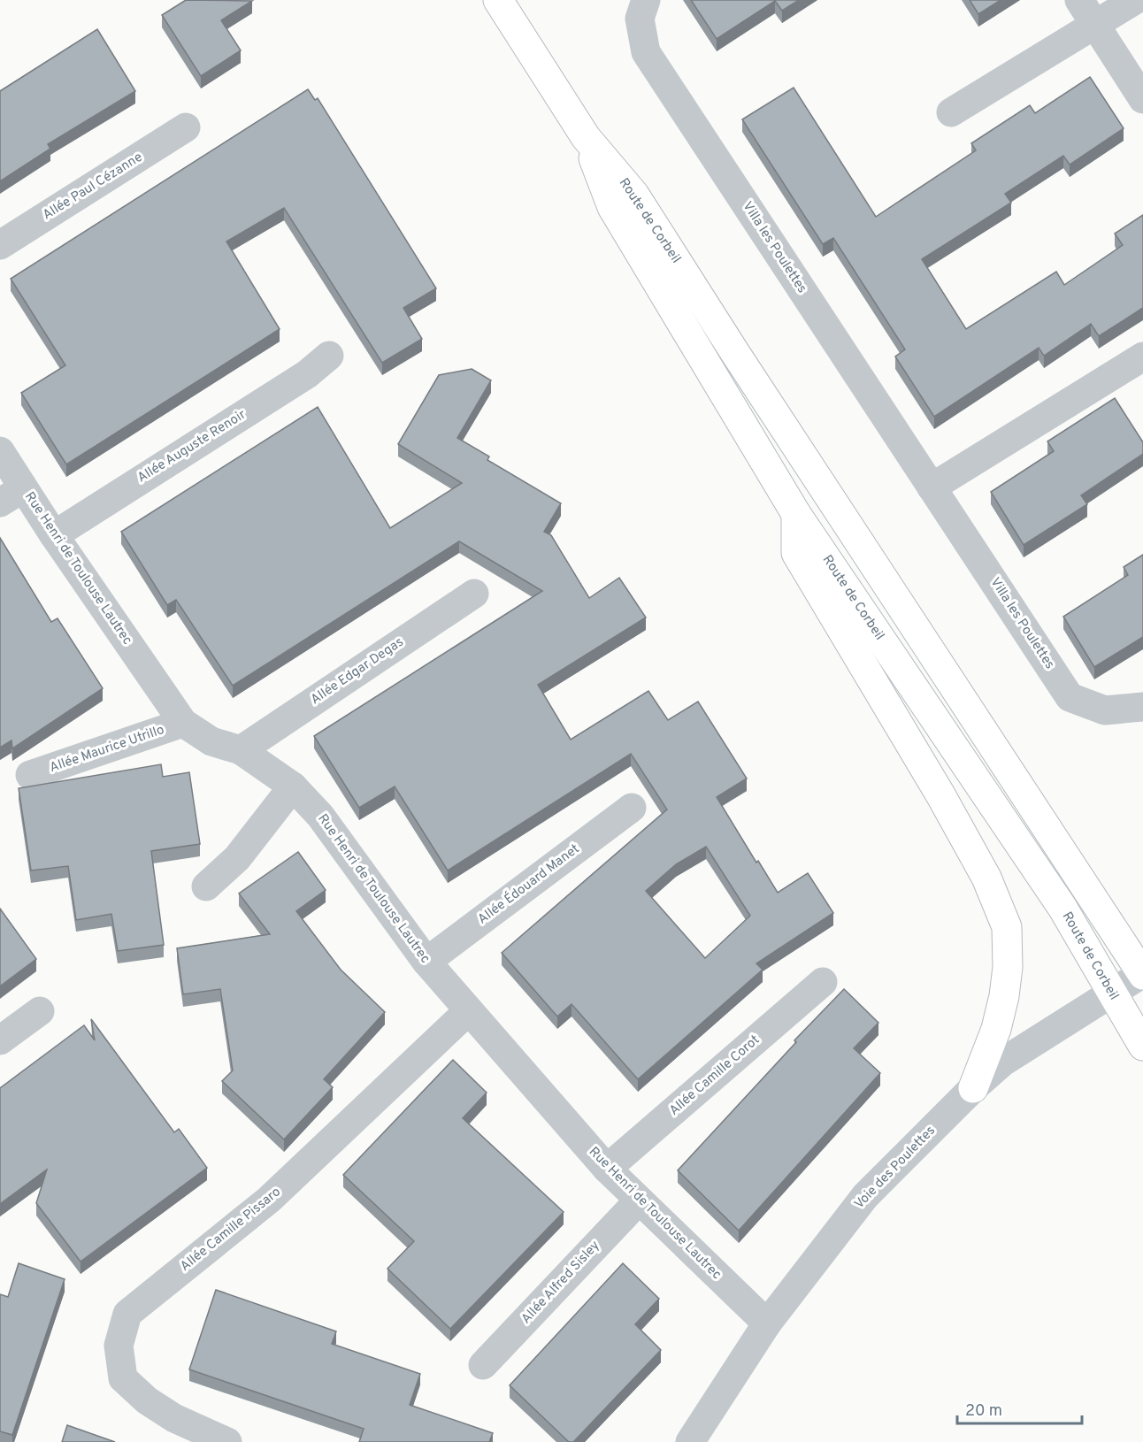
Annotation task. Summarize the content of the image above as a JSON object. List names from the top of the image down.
{
  "streets": {
    "main road": ["Route de Corbeil"],
    "street": [
      "Allée Paul Cézanne",
      "Villa les Poulettes",
      "Allée Auguste Renoir",
      "Rue Henri de Toulouse Lautrec",
      "Allée Edgar Degas",
      "Allée Maurice Utrillo",
      "Allée Édouard Manet",
      "Allée Camille Corot",
      "Voie des Poulettes",
      "Allée Camille Pissaro",
      "Allée Alfred Sisley"
    ]
  },
  "crossings": [
    ["Route de Corbeil", "Voie des Poulettes"],
    ["Allée Auguste Renoir", "Rue Henri de Toulouse Lautrec"],
    ["Rue Henri de Toulouse Lautrec", "Allée Edgar Degas"],
    ["Rue Henri de Toulouse Lautrec", "Allée Maurice Utrillo"],
    ["Rue Henri de Toulouse Lautrec", "Allée Édouard Manet"],
    ["Rue Henri de Toulouse Lautrec", "Allée Camille Corot"],
    ["Rue Henri de Toulouse Lautrec", "Voie des Poulettes"],
    ["Rue Henri de Toulouse Lautrec", "Allée Camille Pissaro"],
    ["Rue Henri de Toulouse Lautrec", "Allée Alfred Sisley"]
  ],
  "scale_bar": "20 m"
}
